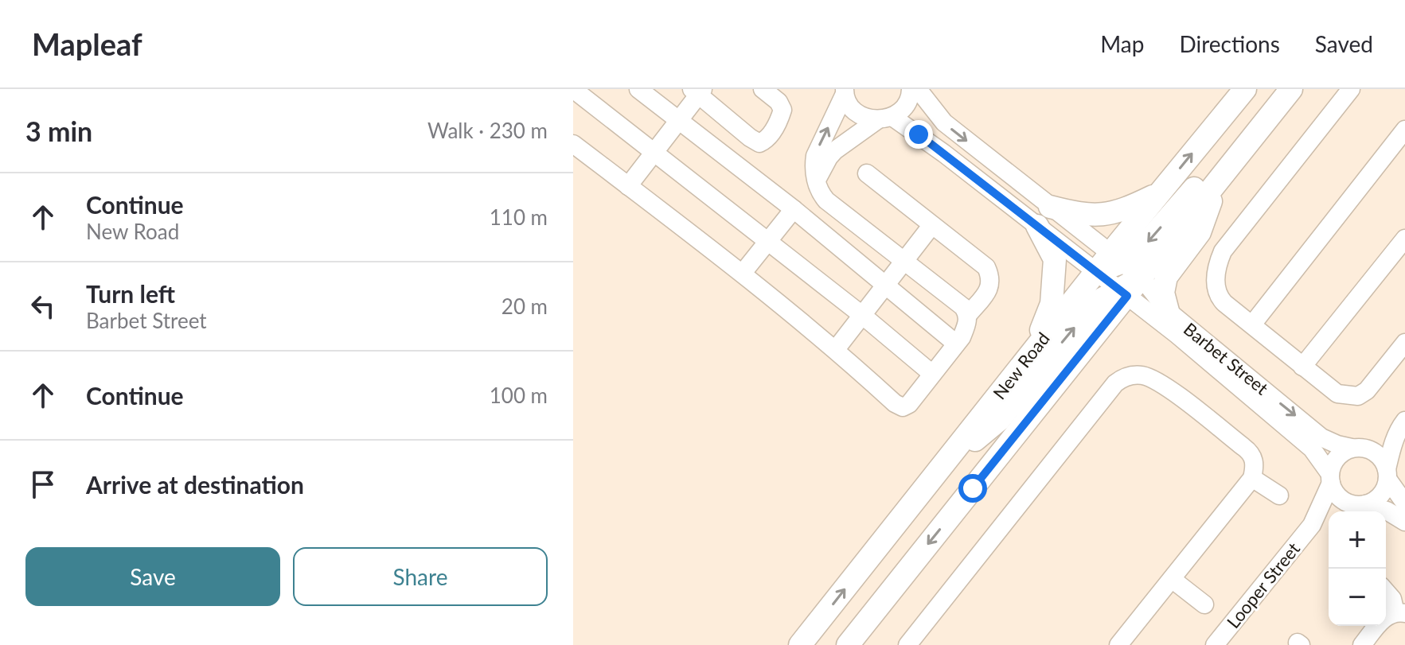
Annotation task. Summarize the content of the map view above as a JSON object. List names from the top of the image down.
{
  "streets": {
    "main road": ["New Road"],
    "street": ["Barbet Street", "Looper Street"]
  },
  "crossings": [
    ["Barbet Street", "New Road"],
    ["Barbet Street", "Looper Street"]
  ],
  "page": {
    "header": "Mapleaf",
    "nav": ["Map", "Directions", "Saved"],
    "heading": ["3 min", "Walk · 230 m"],
    "list": [
      ["Continue", "New Road", "110 m"],
      ["Turn left", "Barbet Street", "20 m"],
      ["Continue", "100 m"],
      "Arrive at destination"
    ],
    "map_buttons": ["+", "−"],
    "buttons": ["Save", "Share"]
  }
}
